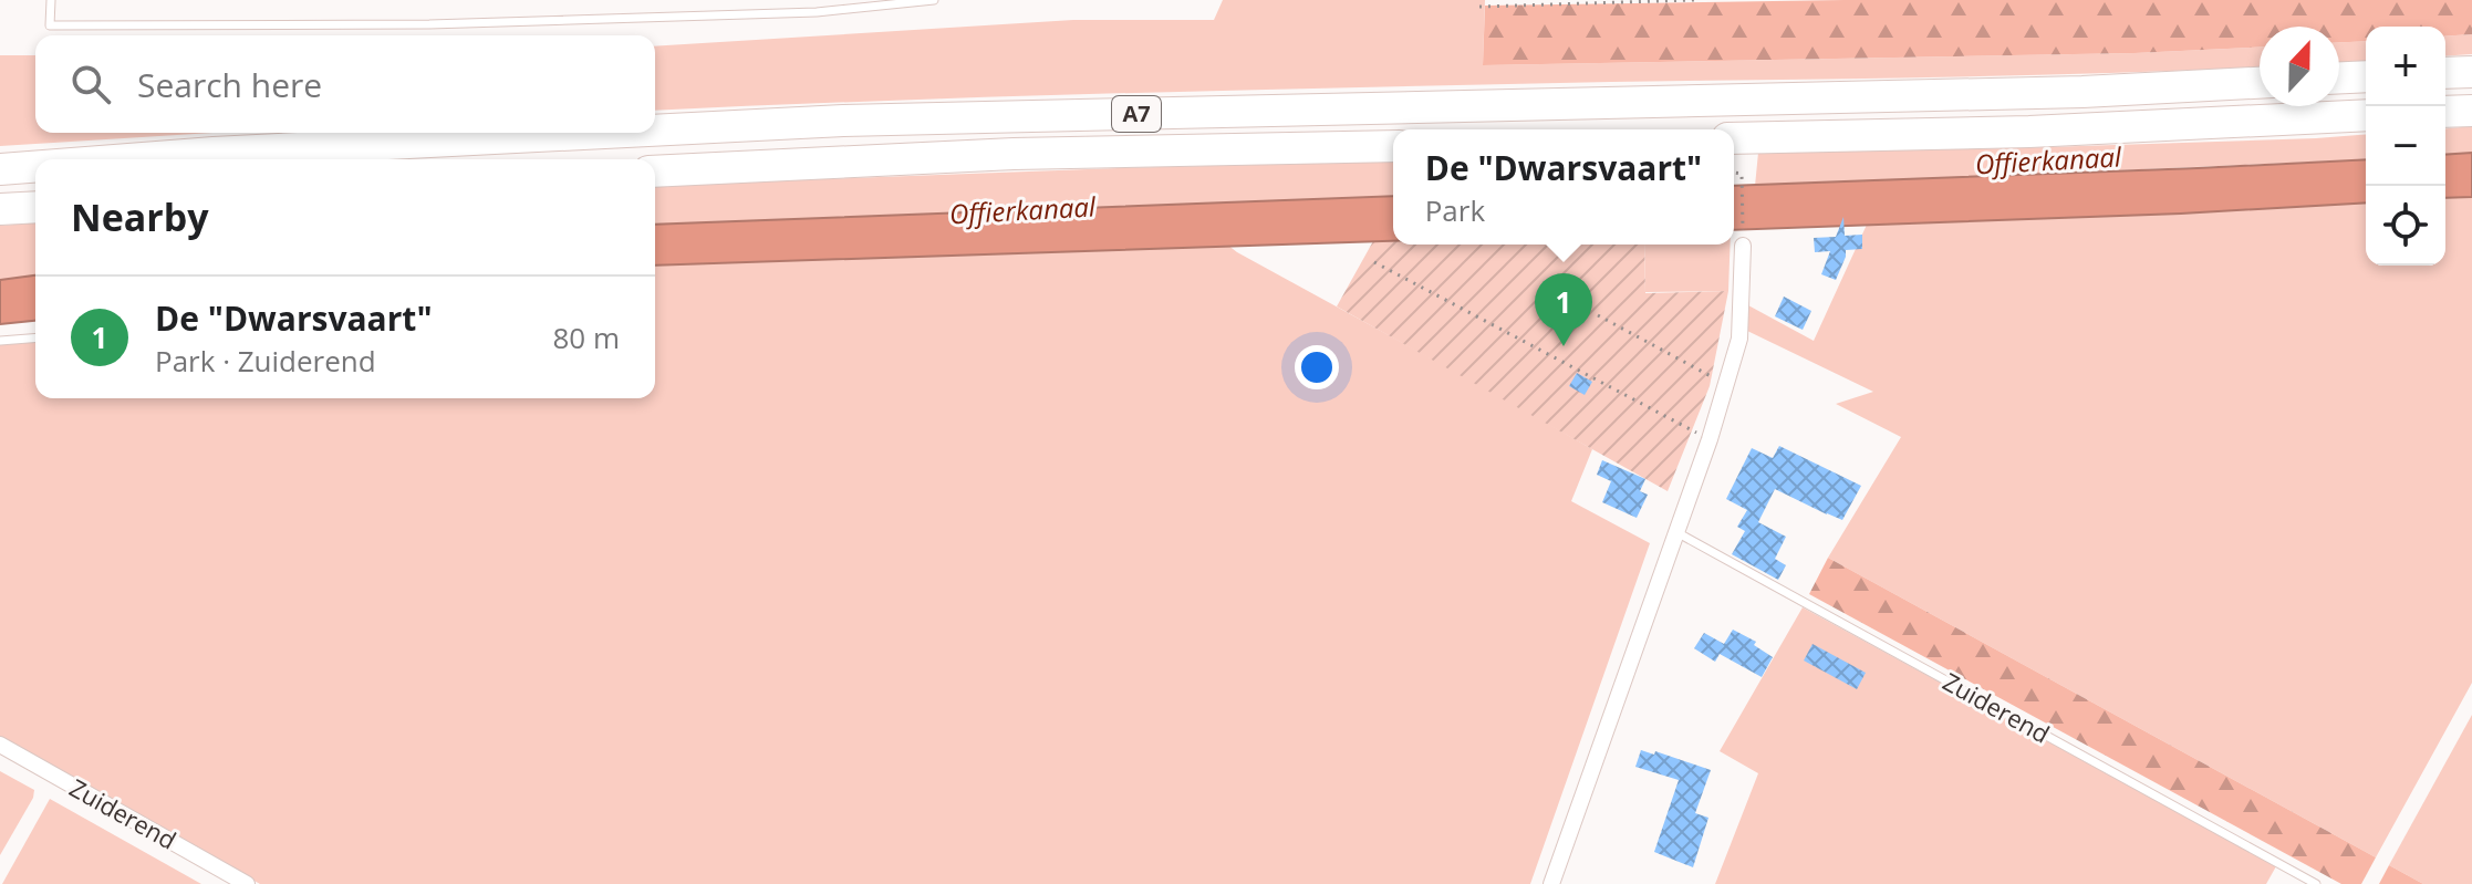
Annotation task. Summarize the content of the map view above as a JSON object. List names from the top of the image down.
{
  "streets": {
    "highway": ["A7"],
    "street": ["Zuiderend"]
  },
  "water": ["Offierkanaal"],
  "north": "top",
  "page": {
    "map_buttons": ["+", "−"],
    "search": "Search here",
    "popup": ["De \"Dwarsvaart\"", "Park"],
    "heading": "Nearby",
    "pins": "1",
    "list": [
      {
        "mark": "1",
        "name": "De \"Dwarsvaart\"",
        "note": "Park · Zuiderend",
        "value": "80 m"
      }
    ]
  }
}
